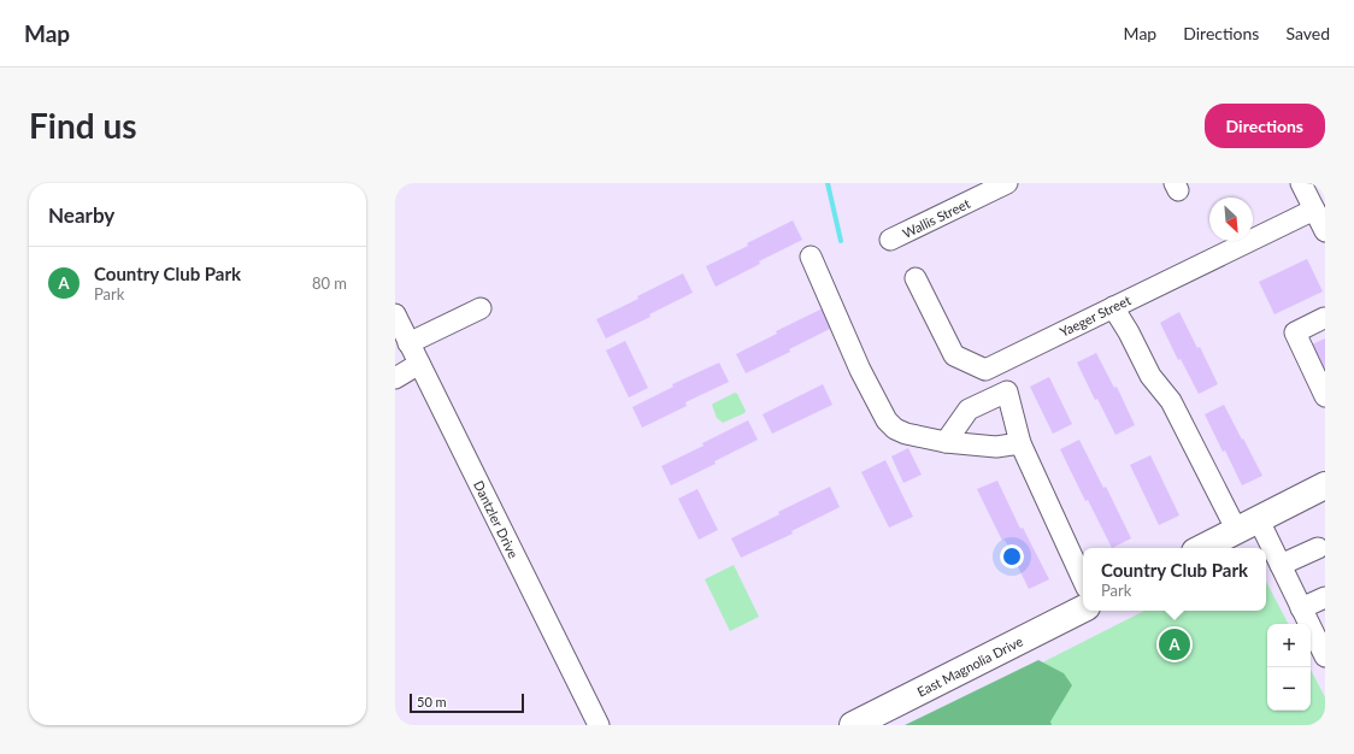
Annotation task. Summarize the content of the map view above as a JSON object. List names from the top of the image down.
{
  "streets": {
    "main road": ["East Magnolia Drive"],
    "street": ["Wallis Street", "Yaeger Street", "Dantzler Drive"]
  },
  "scale_bar": "50 m",
  "north": "bottom right",
  "page": {
    "header": "Map",
    "nav": ["Map", "Directions", "Saved"],
    "buttons": "Directions",
    "title": "Find us",
    "heading": "Nearby",
    "list": [
      {
        "mark": "A",
        "name": "Country Club Park",
        "note": "Park",
        "value": "80 m"
      }
    ],
    "popup": ["Country Club Park", "Park"],
    "map_buttons": ["+", "−"],
    "pins": "A",
    "scale": "50 m"
  }
}
